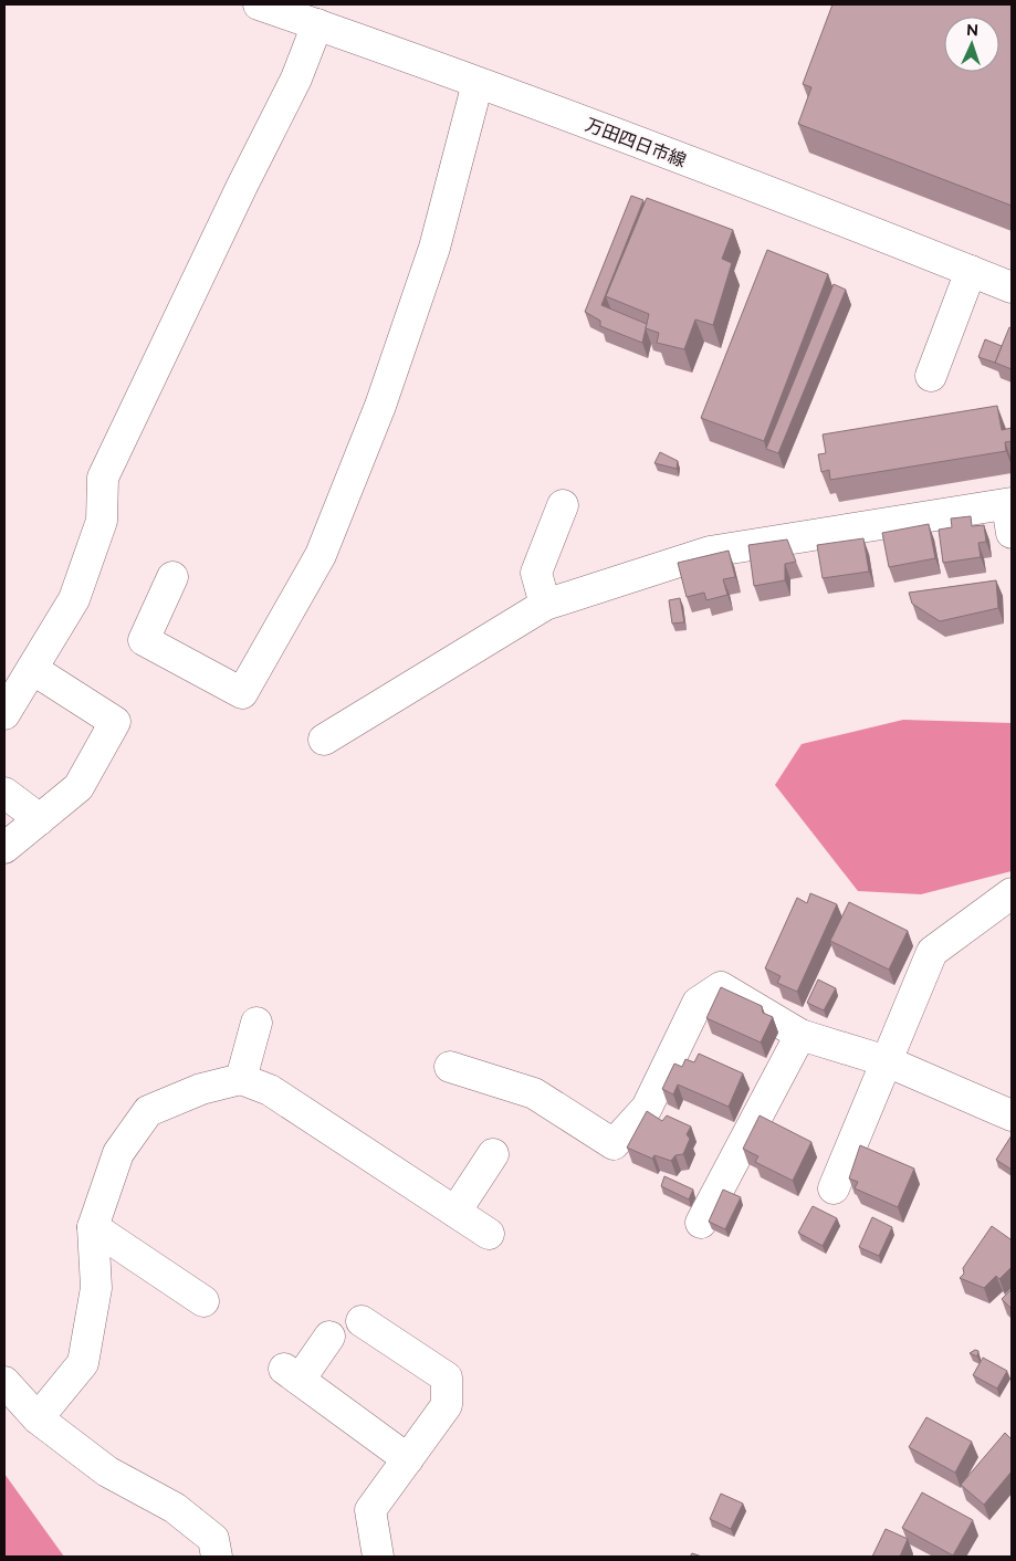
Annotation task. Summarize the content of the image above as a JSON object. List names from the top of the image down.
{
  "streets": {
    "street": ["万田四日市線"]
  },
  "north": "top"
}
